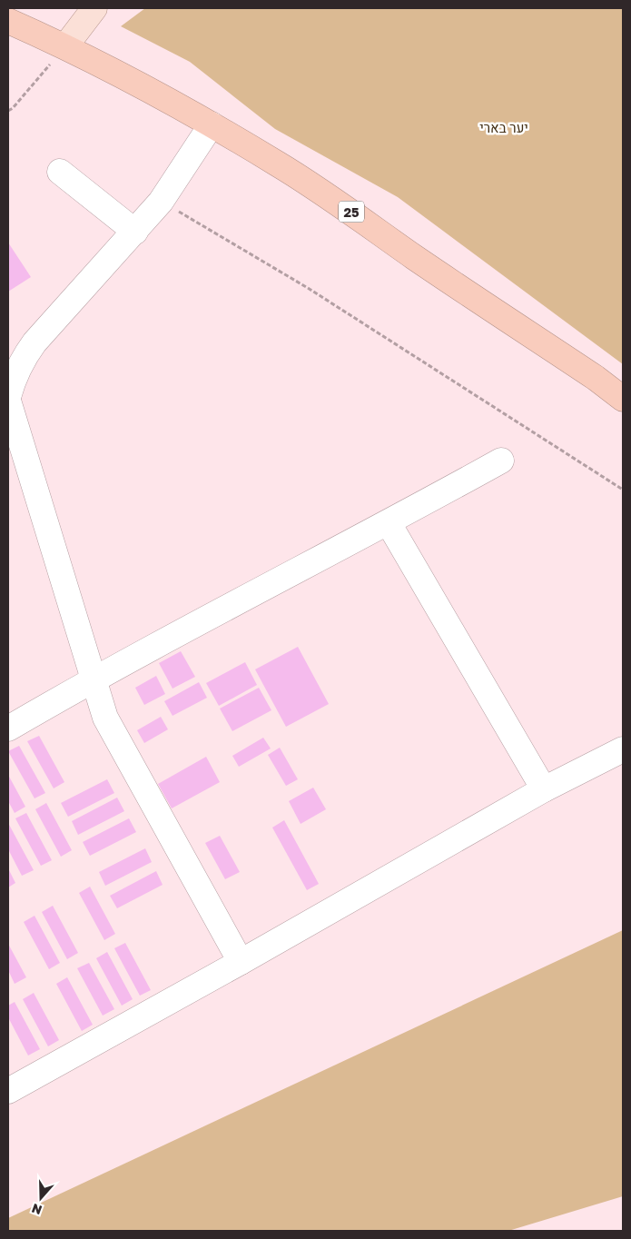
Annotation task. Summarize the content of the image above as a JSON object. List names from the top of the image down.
{
  "streets": {
    "highway": ["25"]
  },
  "parks": ["יער בארי"],
  "north": "bottom"
}
